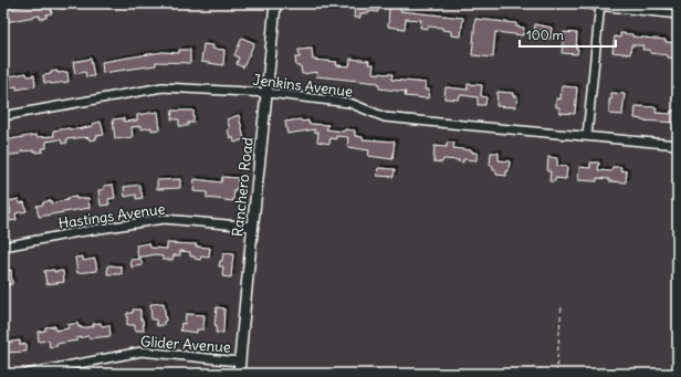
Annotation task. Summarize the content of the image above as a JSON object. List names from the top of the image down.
{
  "streets": {
    "main road": ["Ranchero Road"],
    "street": ["Jenkins Avenue", "Hastings Avenue", "Glider Avenue"]
  },
  "crossings": [
    ["Jenkins Avenue", "Ranchero Road"],
    ["Ranchero Road", "Hastings Avenue"],
    ["Ranchero Road", "Glider Avenue"]
  ],
  "scale_bar": "100 m"
}
